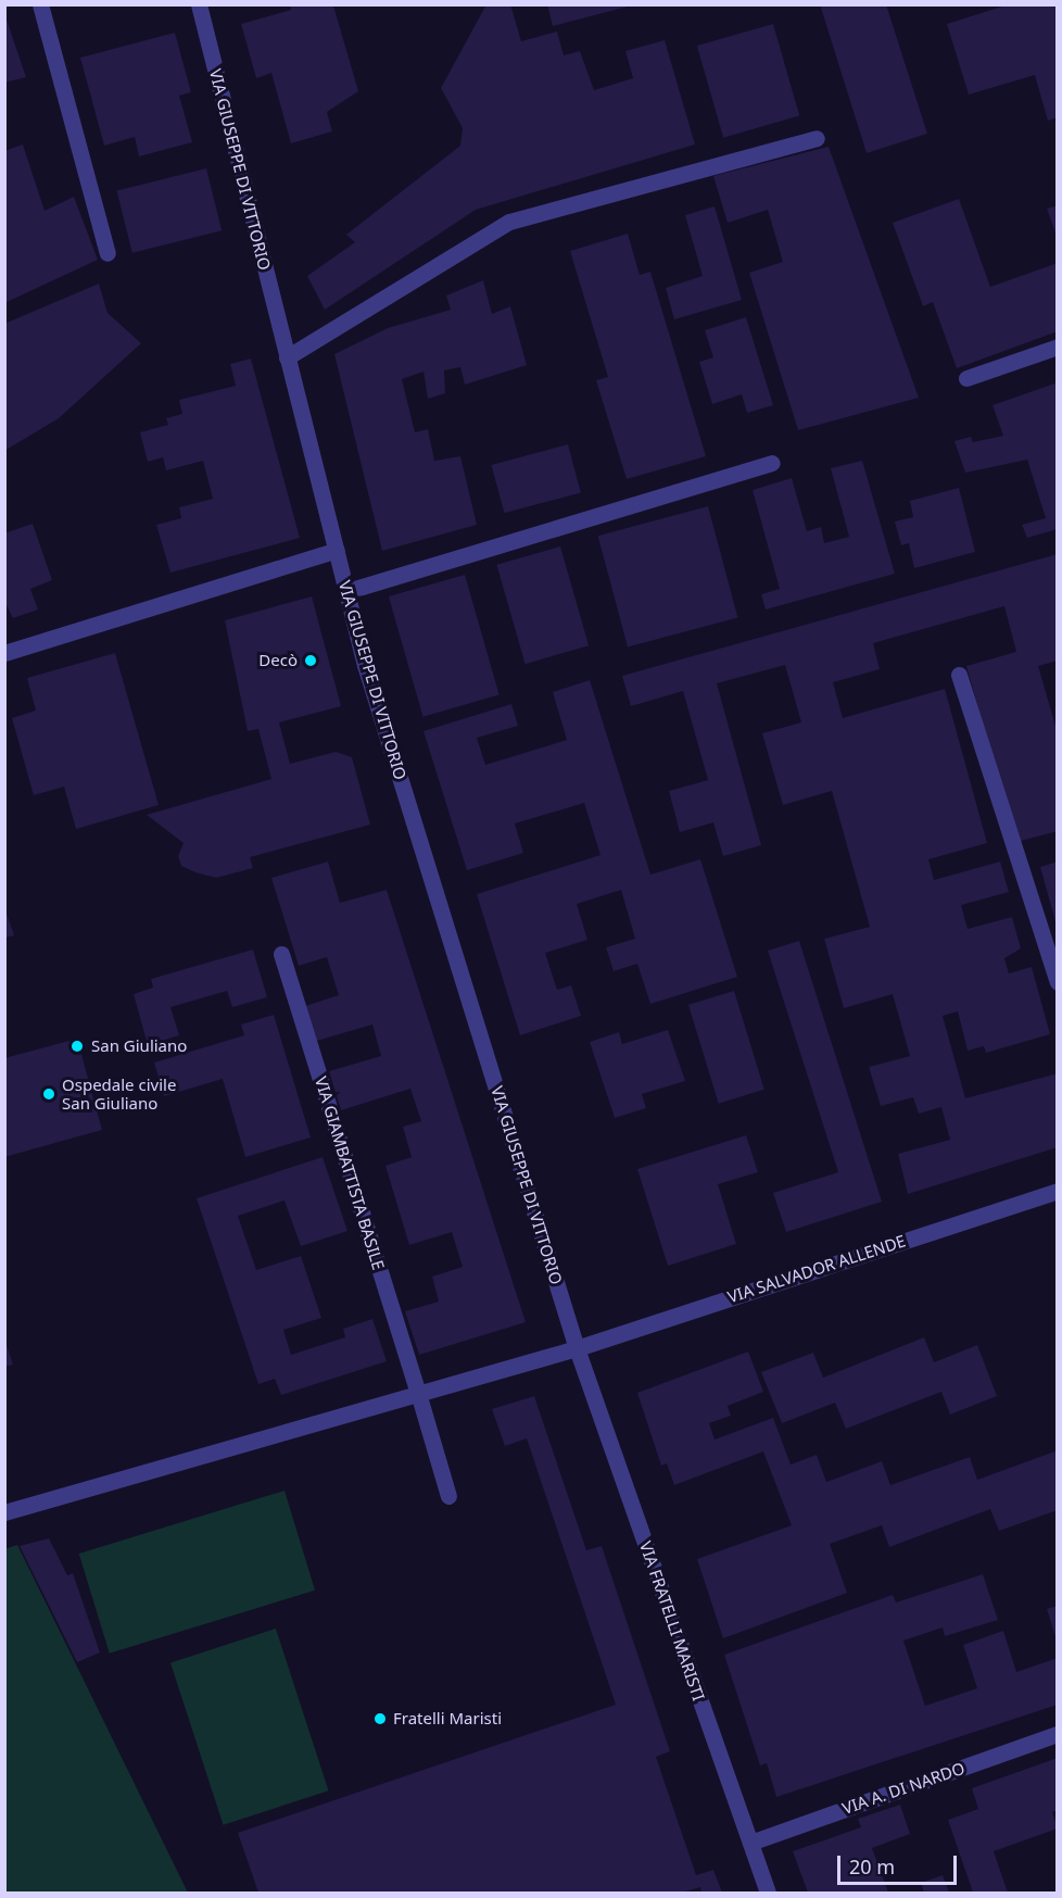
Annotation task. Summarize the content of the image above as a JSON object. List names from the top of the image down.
{
  "streets": {
    "street": [
      "VIA GIUSEPPE DI VITTORIO",
      "VIA GIAMBATTISTA BASILE",
      "VIA SALVADOR ALLENDE",
      "VIA FRATELLI MARISTI",
      "VIA A. DI NARDO"
    ]
  },
  "crossings": [
    ["VIA GIUSEPPE DI VITTORIO", "VIA SALVADOR ALLENDE"],
    ["VIA GIUSEPPE DI VITTORIO", "VIA FRATELLI MARISTI"],
    ["VIA SALVADOR ALLENDE", "VIA FRATELLI MARISTI"],
    ["VIA FRATELLI MARISTI", "VIA A. DI NARDO"]
  ],
  "places": [
    "Decò",
    "San Giuliano",
    "Ospedale civile San Giuliano",
    "Fratelli Maristi"
  ],
  "scale_bar": "20 m"
}
